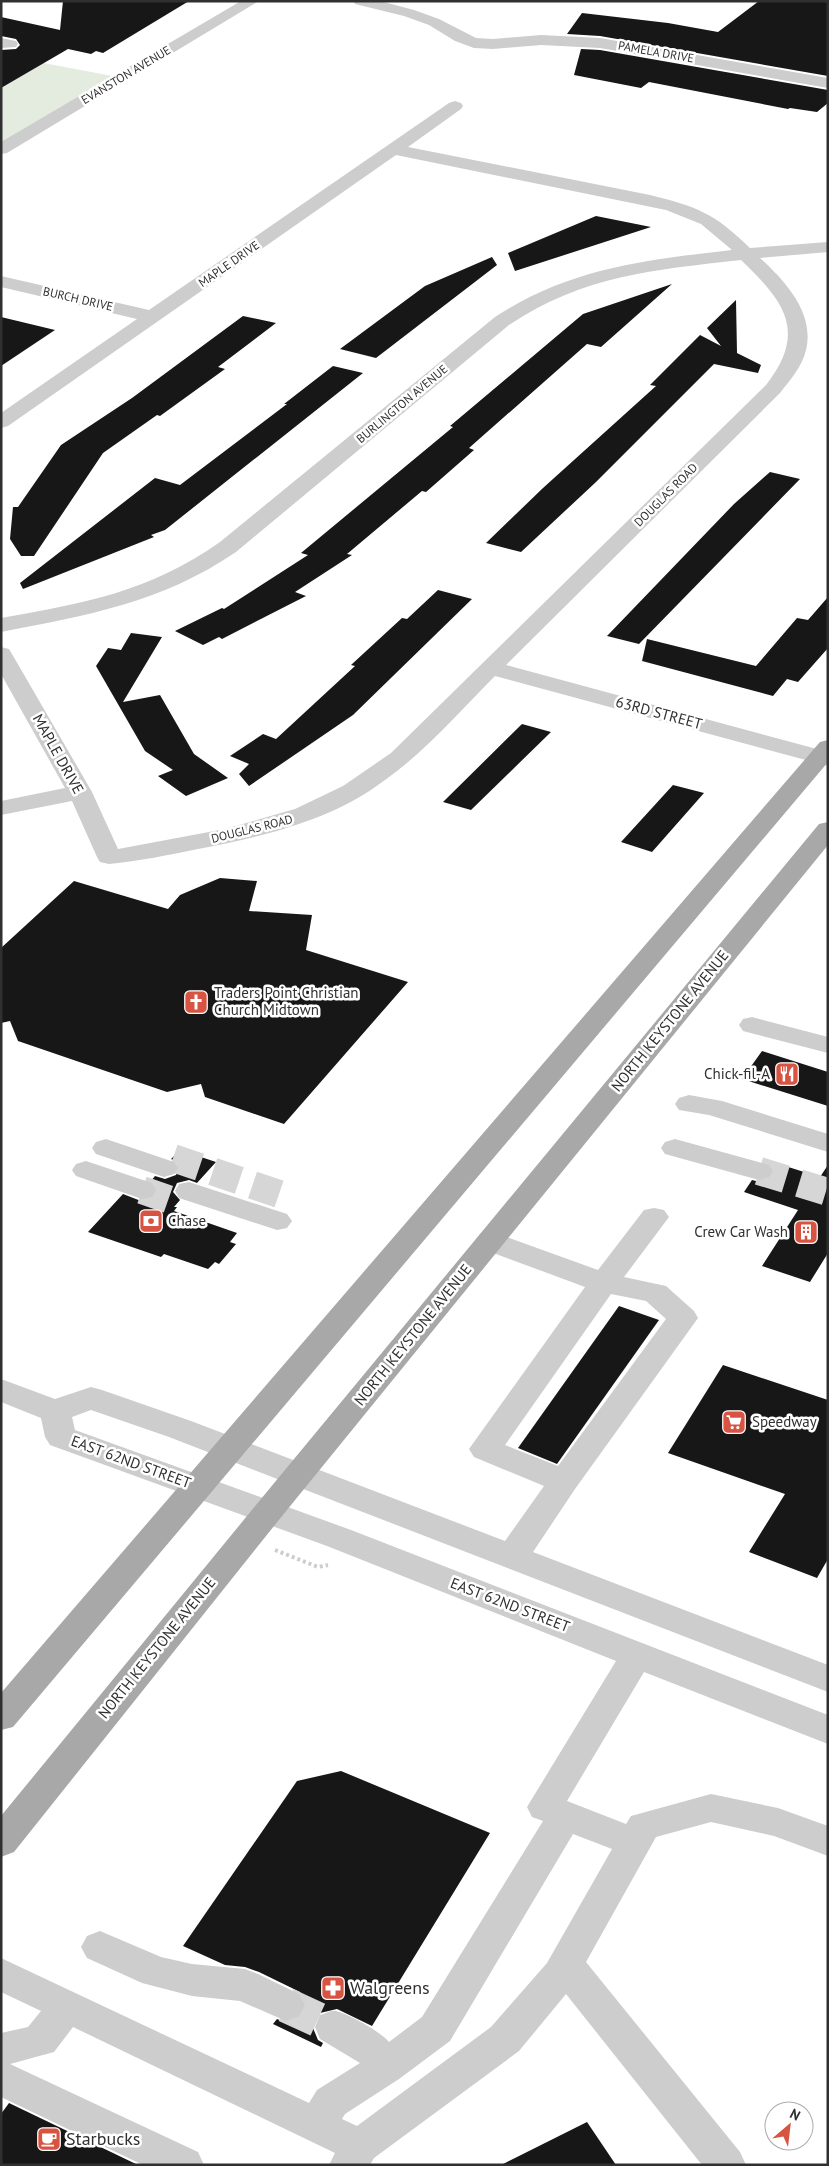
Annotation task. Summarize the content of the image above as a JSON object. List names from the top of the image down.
{
  "streets": {
    "main road": ["NORTH KEYSTONE AVENUE"],
    "street": [
      "PAMELA DRIVE",
      "EVANSTON AVENUE",
      "MAPLE DRIVE",
      "BURCH DRIVE",
      "BURLINGTON AVENUE",
      "DOUGLAS ROAD",
      "63RD STREET",
      "EAST 62ND STREET"
    ]
  },
  "crossings": [
    ["MAPLE DRIVE", "BURCH DRIVE"],
    ["MAPLE DRIVE", "DOUGLAS ROAD"],
    ["BURLINGTON AVENUE", "DOUGLAS ROAD"],
    ["DOUGLAS ROAD", "63RD STREET"],
    ["NORTH KEYSTONE AVENUE", "EAST 62ND STREET"]
  ],
  "places": {
    "church": ["Traders Point Christian Church Midtown"],
    "restaurant": ["Chick-fil-A"],
    "bank": ["Chase"],
    "building": ["Crew Car Wash"],
    "supermarket": ["Speedway"],
    "pharmacy": ["Walgreens"],
    "cafe": ["Starbucks"]
  },
  "north": "top right"
}
